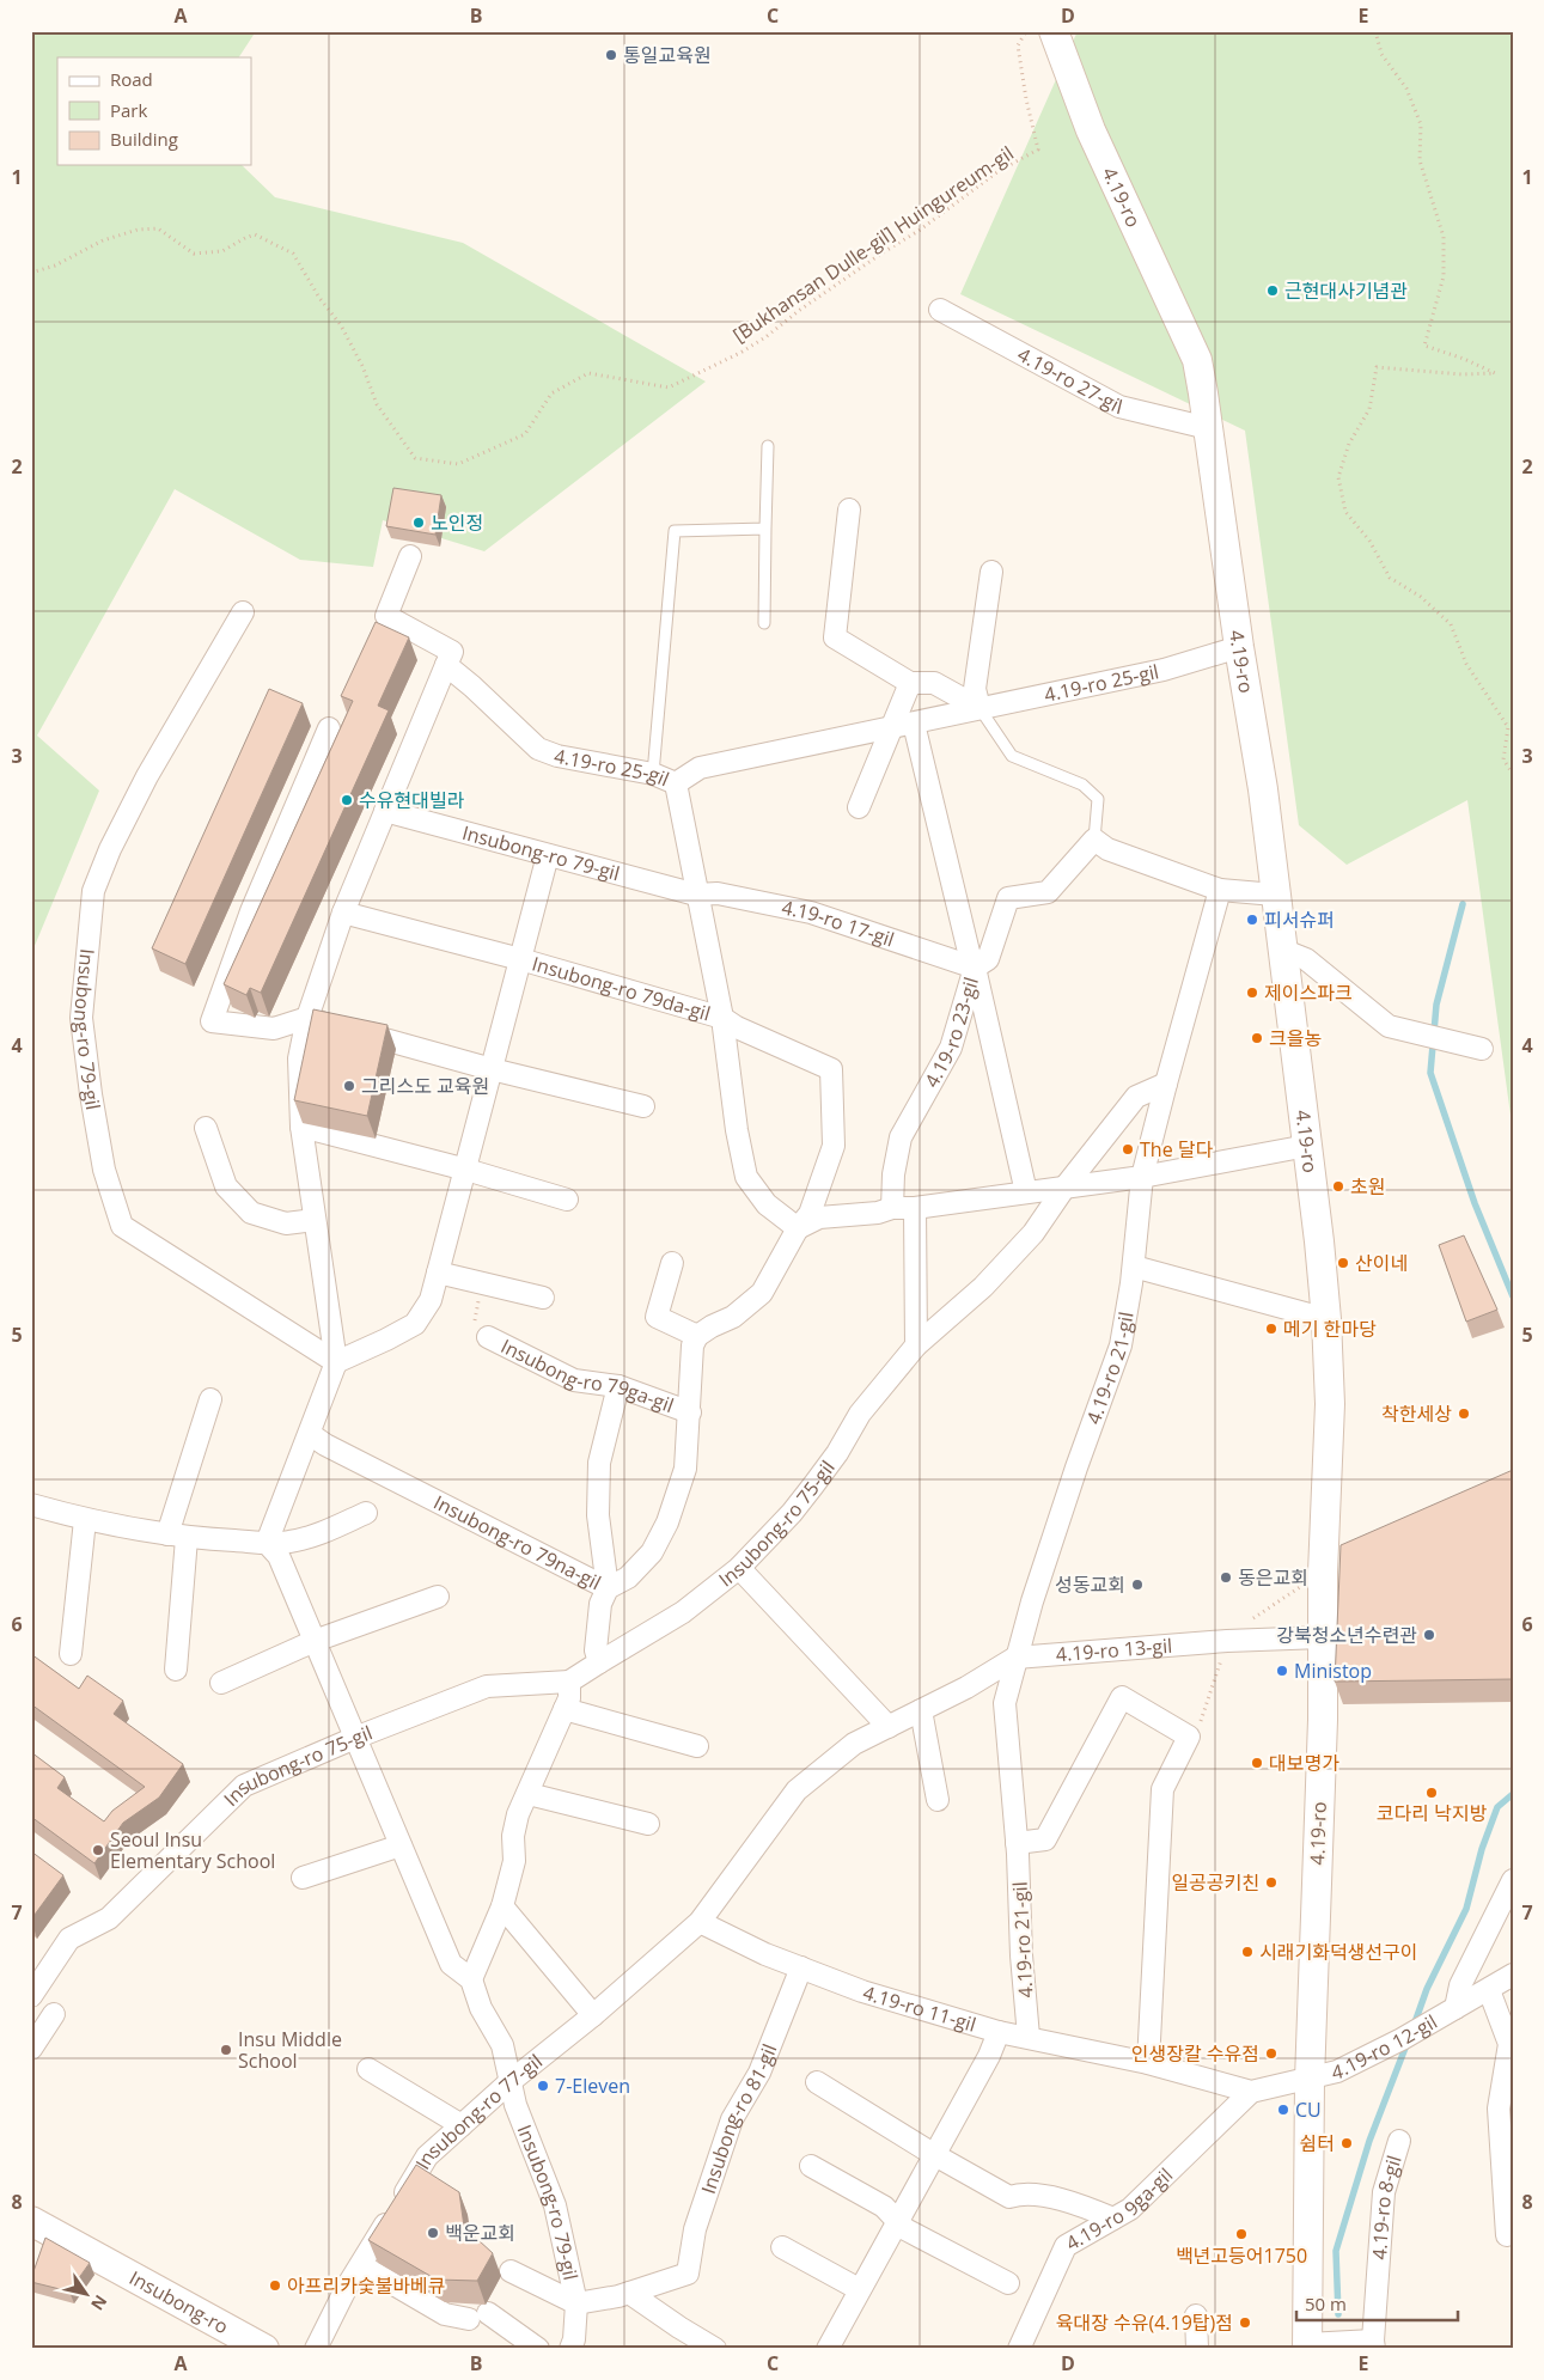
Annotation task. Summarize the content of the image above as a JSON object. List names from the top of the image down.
{
  "streets": {
    "street": [
      "4.19-ro",
      "4.19-ro 27-gil",
      "4.19-ro 25-gil",
      "Insubong-ro 79-gil",
      "4.19-ro 17-gil",
      "Insubong-ro 79da-gil",
      "4.19-ro 23-gil",
      "4.19-ro 21-gil",
      "Insubong-ro 79ga-gil",
      "Insubong-ro 75-gil",
      "Insubong-ro 79na-gil",
      "4.19-ro 13-gil",
      "4.19-ro 11-gil",
      "4.19-ro 12-gil",
      "Insubong-ro 77-gil",
      "Insubong-ro 81-gil",
      "4.19-ro 9ga-gil",
      "4.19-ro 8-gil",
      "Insubong-ro"
    ],
    "path": ["[Bukhansan Dulle-gil] Huingureum-gil"]
  },
  "crossings": [
    ["4.19-ro", "4.19-ro 27-gil"],
    ["4.19-ro", "4.19-ro 25-gil"],
    ["4.19-ro", "4.19-ro 13-gil"],
    ["4.19-ro", "4.19-ro 11-gil"],
    ["4.19-ro", "4.19-ro 12-gil"],
    ["Insubong-ro 79-gil", "4.19-ro 17-gil"],
    ["Insubong-ro 79-gil", "Insubong-ro 79da-gil"],
    ["Insubong-ro 79-gil", "Insubong-ro 77-gil"],
    ["Insubong-ro 79-gil", "Insubong-ro 81-gil"],
    ["4.19-ro 17-gil", "4.19-ro 23-gil"],
    ["4.19-ro 21-gil", "4.19-ro 13-gil"],
    ["4.19-ro 21-gil", "4.19-ro 11-gil"],
    ["Insubong-ro 79ga-gil", "Insubong-ro 79na-gil"],
    ["4.19-ro 13-gil", "4.19-ro 11-gil"],
    ["4.19-ro 13-gil", "Insubong-ro 77-gil"],
    ["4.19-ro 11-gil", "4.19-ro 12-gil"],
    ["4.19-ro 11-gil", "Insubong-ro 77-gil"],
    ["4.19-ro 11-gil", "Insubong-ro 81-gil"],
    ["4.19-ro 11-gil", "4.19-ro 9ga-gil"]
  ],
  "places": [
    "통일교육원",
    "근현대사기념관",
    "노인정",
    "수유현대빌라",
    "피서슈퍼",
    "제이스파크",
    "크을농",
    "그리스도 교육원",
    "The 달다",
    "초원",
    "산이네",
    "메기 한마당",
    "착한세상",
    "동은교회",
    "성동교회",
    "강북청소년수련관",
    "Ministop",
    "대보명가",
    "코다리 낙지방",
    "Seoul Insu Elementary School",
    "일공공키친",
    "시래기화덕생선구이",
    "Insu Middle School",
    "인생장칼 수유점",
    "7-Eleven",
    "CU",
    "쉼터",
    "백운교회",
    "백년고등어1750",
    "아프리카숯불바베큐",
    "육대장 수유(4.19탑)점"
  ],
  "legend": ["Road", "Park", "Building"],
  "scale_bar": "50 m",
  "north": "bottom right",
  "grid": {
    "columns": [
      "A",
      "B",
      "C",
      "D",
      "E"
    ],
    "rows": [
      "1",
      "2",
      "3",
      "4",
      "5",
      "6",
      "7",
      "8"
    ]
  }
}
